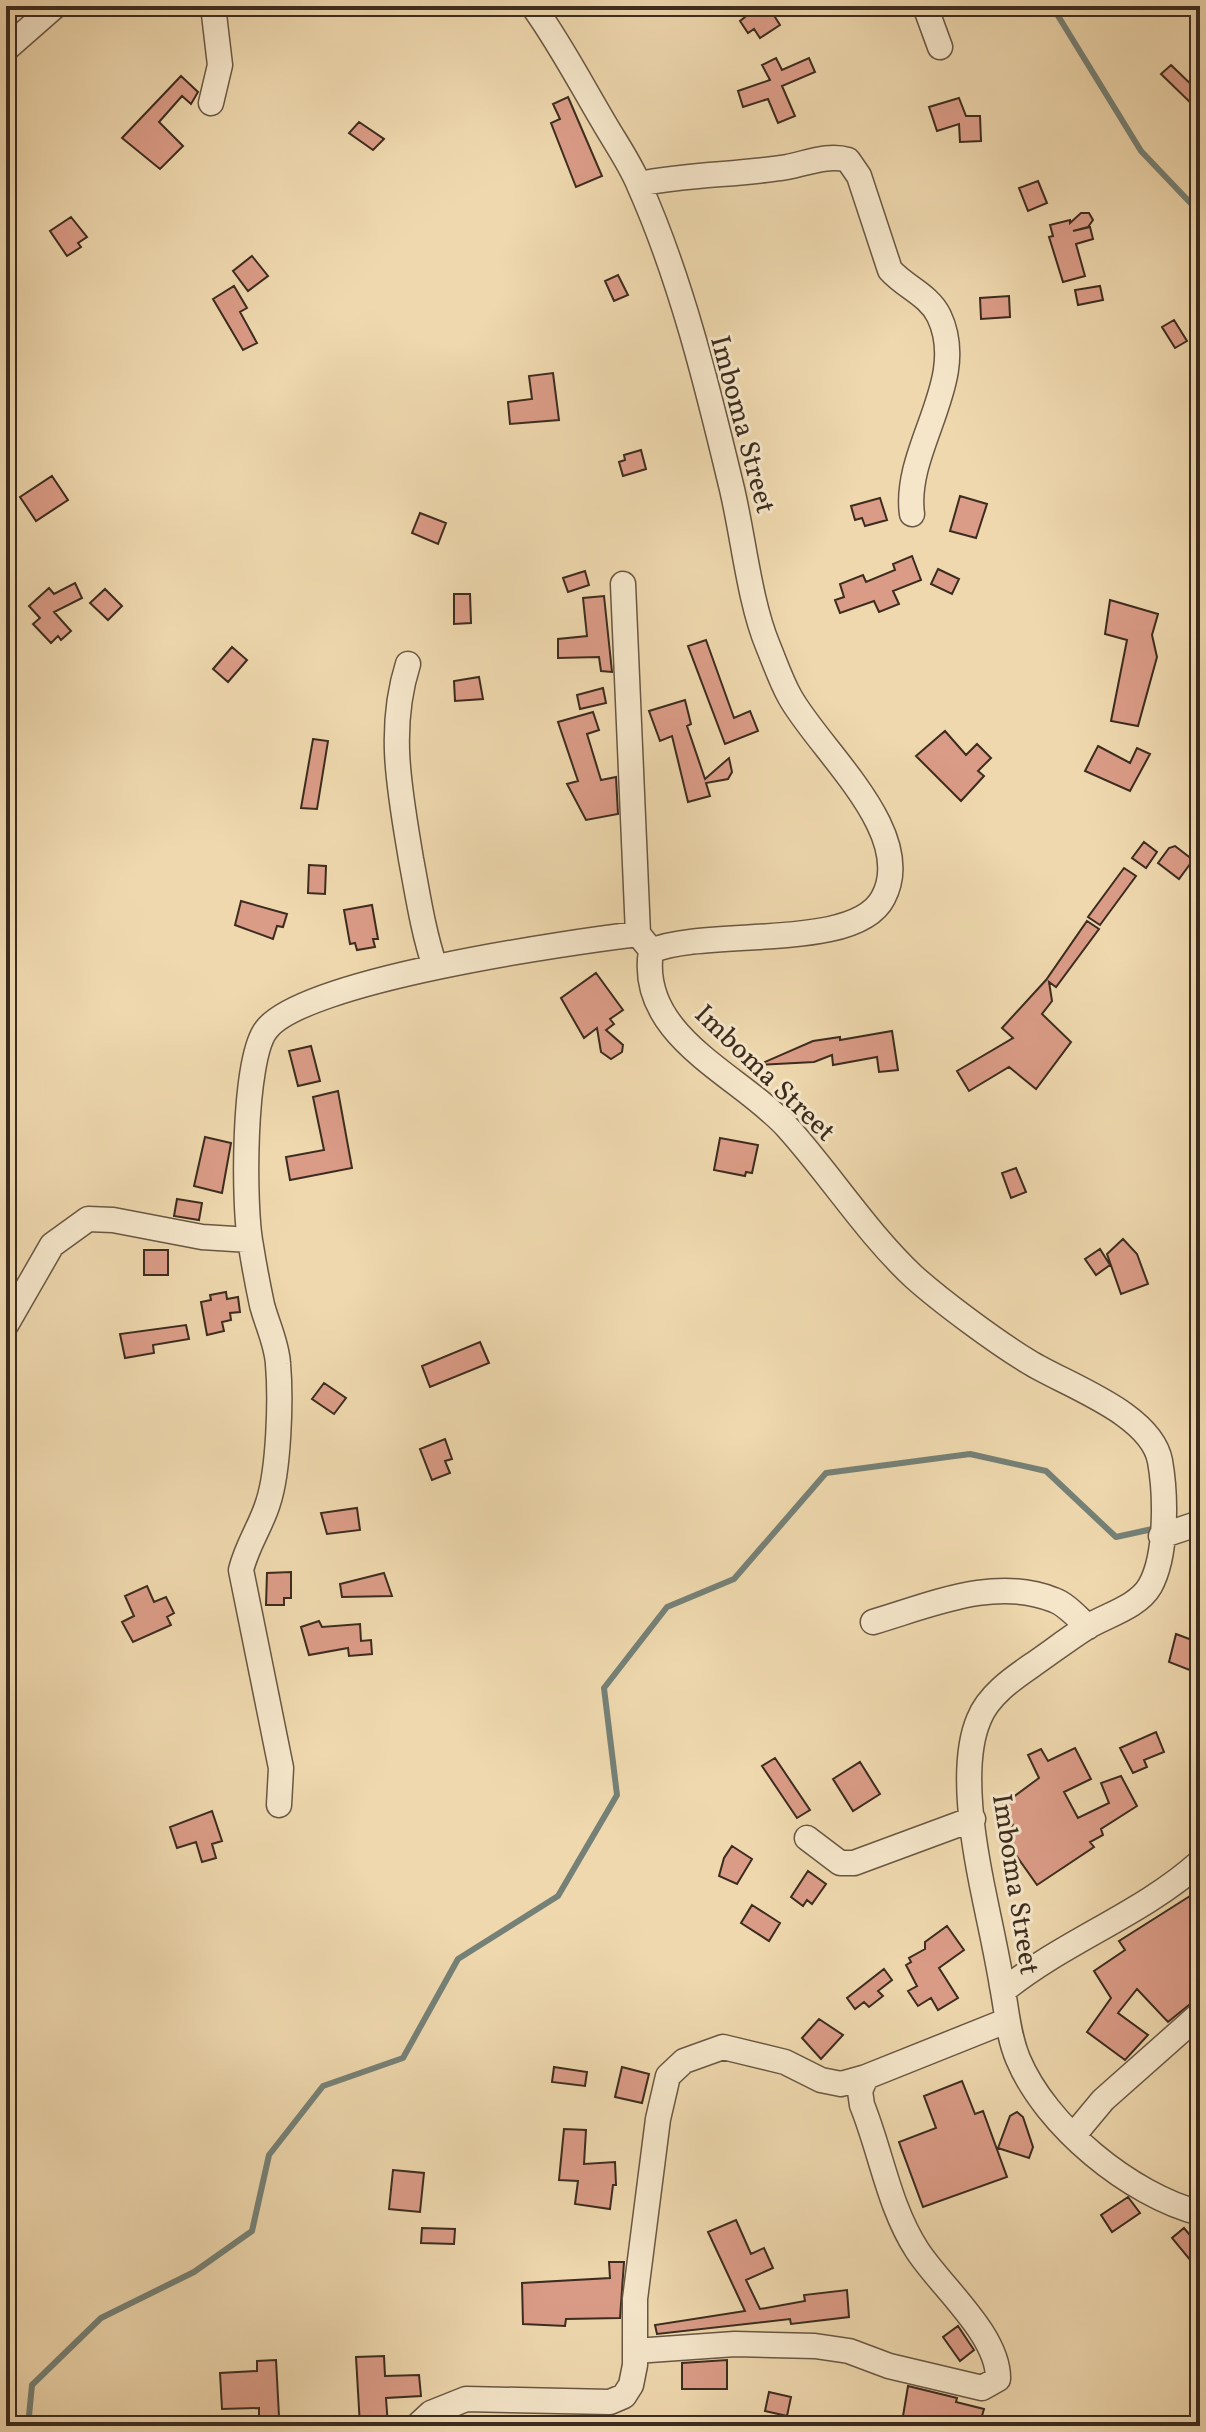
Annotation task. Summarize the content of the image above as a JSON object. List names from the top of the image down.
{
  "streets": {
    "street": ["Imboma Street"]
  }
}
